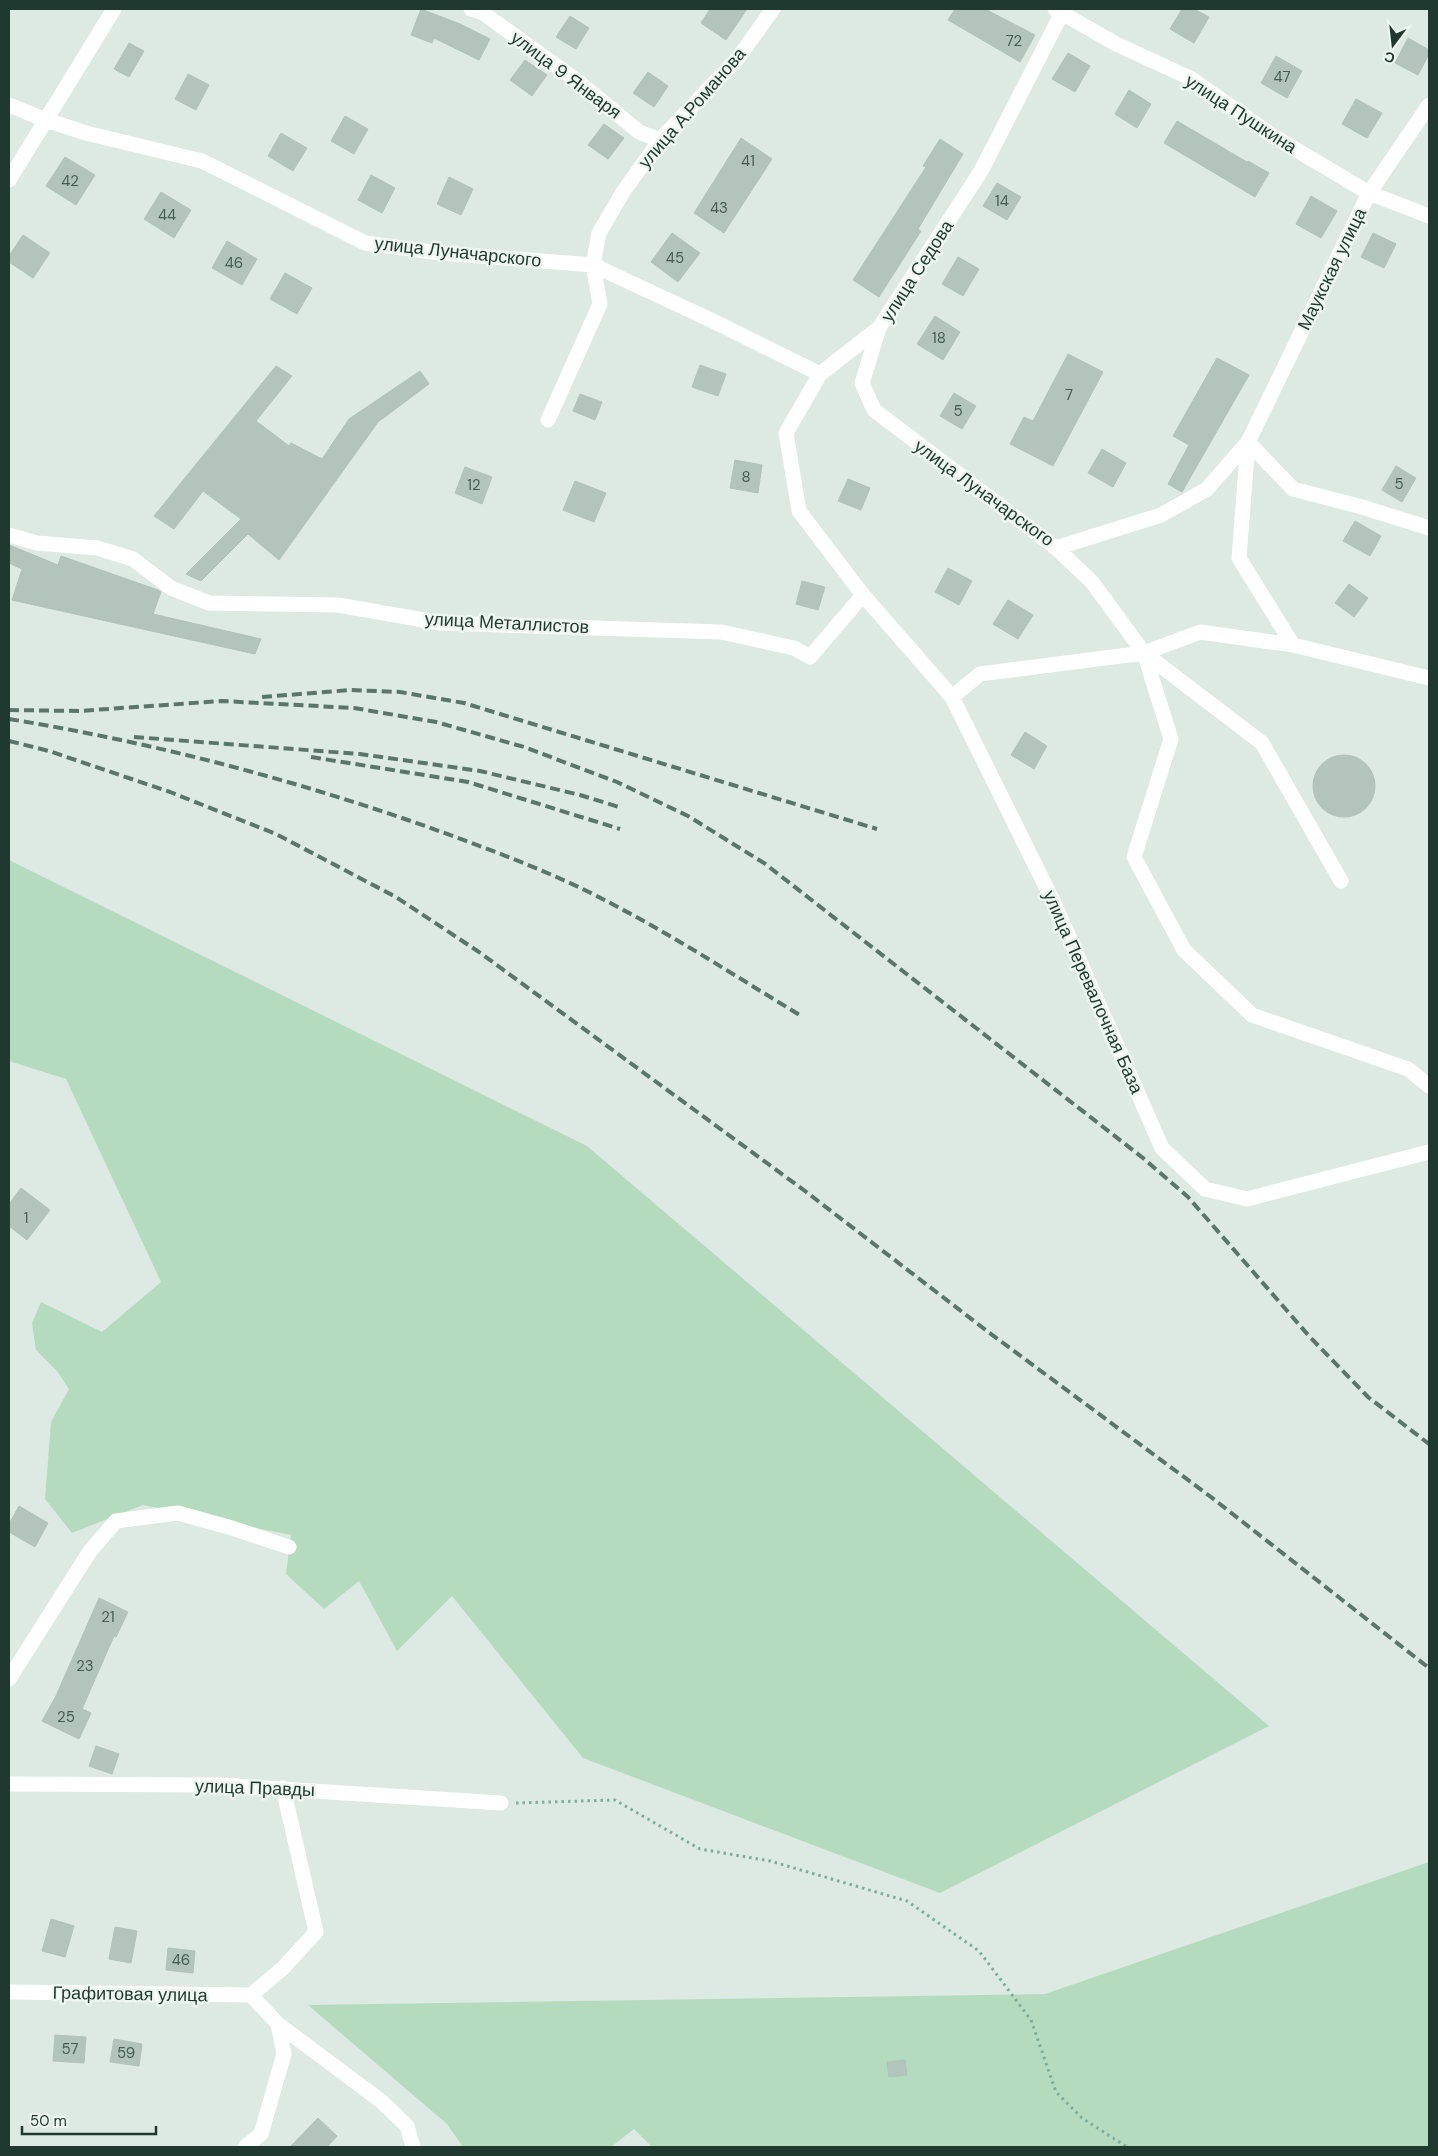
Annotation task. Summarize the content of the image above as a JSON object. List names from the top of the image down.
{
  "streets": {
    "street": [
      "улица 9 Января",
      "улица А.Романова",
      "улица Пушкина",
      "улица Луначарского",
      "Маукская улица",
      "улица Седова",
      "улица Металлистов",
      "улица Перевалочная База",
      "улица Правды",
      "Графитовая улица"
    ]
  },
  "crossings": [
    ["улица 9 Января", "улица А.Романова"],
    ["улица А.Романова", "улица Луначарского"],
    ["улица Пушкина", "Маукская улица"],
    ["улица Пушкина", "улица Седова"],
    ["улица Луначарского", "Маукская улица"],
    ["улица Луначарского", "улица Седова"],
    ["улица Седова", "улица Металлистов"],
    ["улица Седова", "улица Перевалочная База"],
    ["улица Металлистов", "улица Перевалочная База"]
  ],
  "house_numbers": [
    "72",
    "47",
    "41",
    "42",
    "14",
    "43",
    "44",
    "45",
    "46",
    "18",
    "7",
    "5",
    "8",
    "5",
    "12",
    "1",
    "21",
    "23",
    "25",
    "46",
    "57",
    "59"
  ],
  "scale_bar": "50 m",
  "north": "bottom"
}
